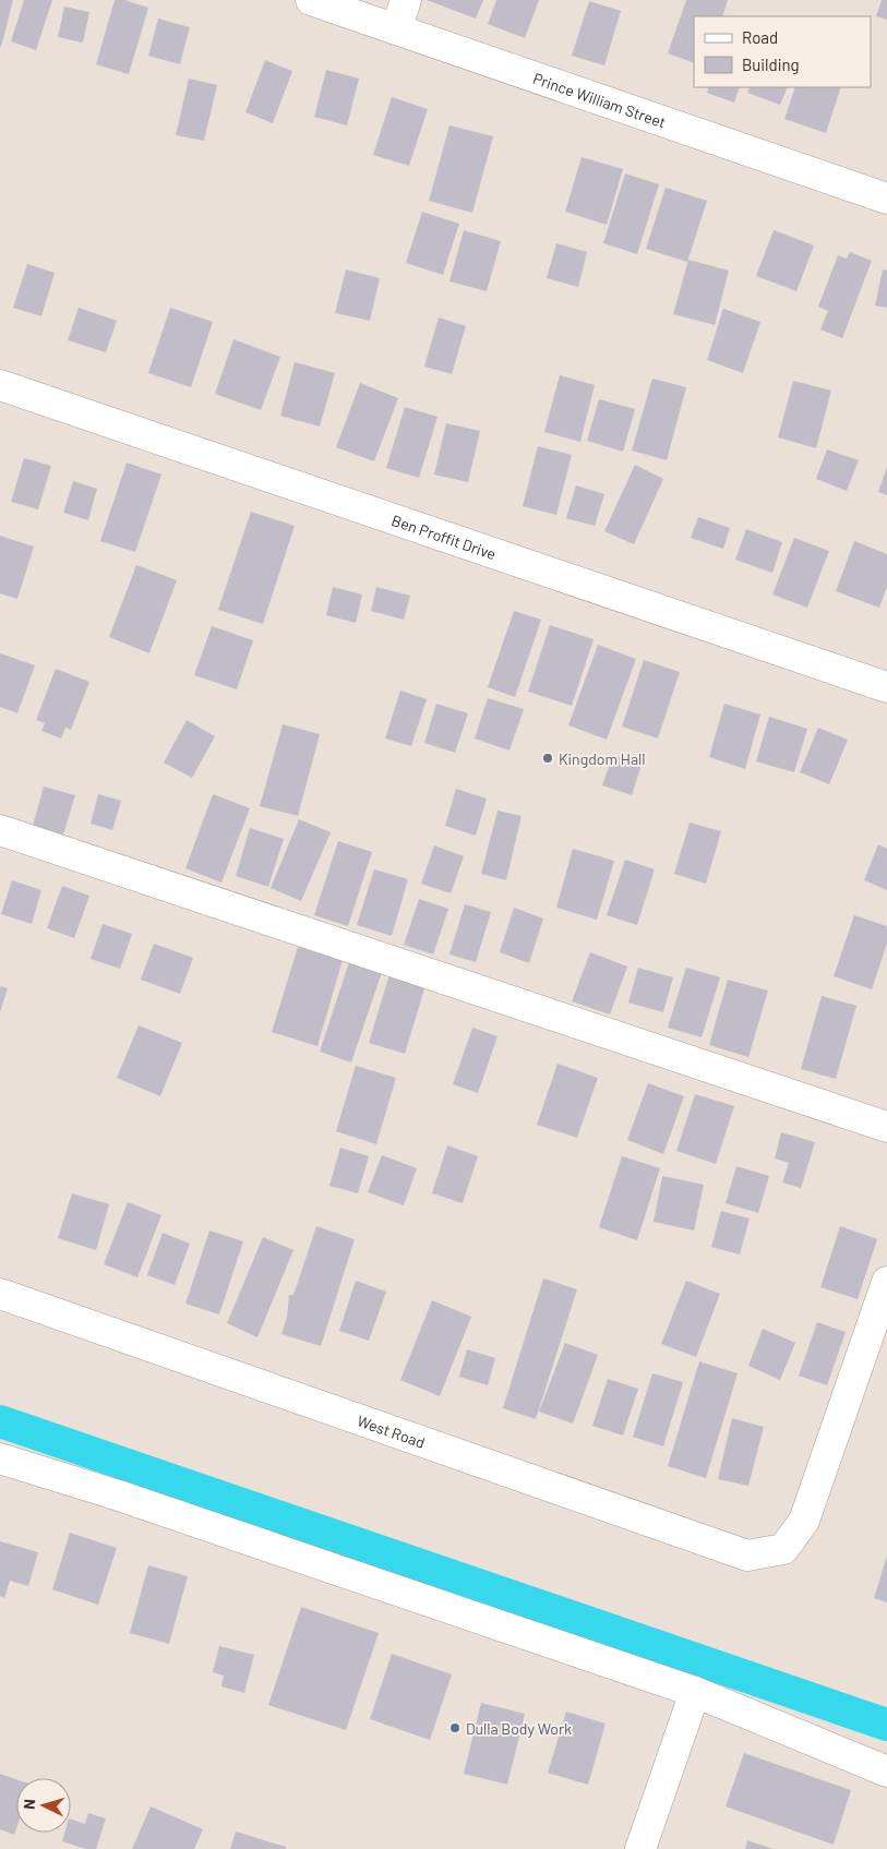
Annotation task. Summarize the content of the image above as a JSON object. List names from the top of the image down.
{
  "streets": {
    "street": ["Prince William Street", "Ben Proffit Drive", "West Road"]
  },
  "places": ["Kingdom Hall", "Dulla Body Work"],
  "legend": ["Road", "Building"],
  "north": "left"
}
